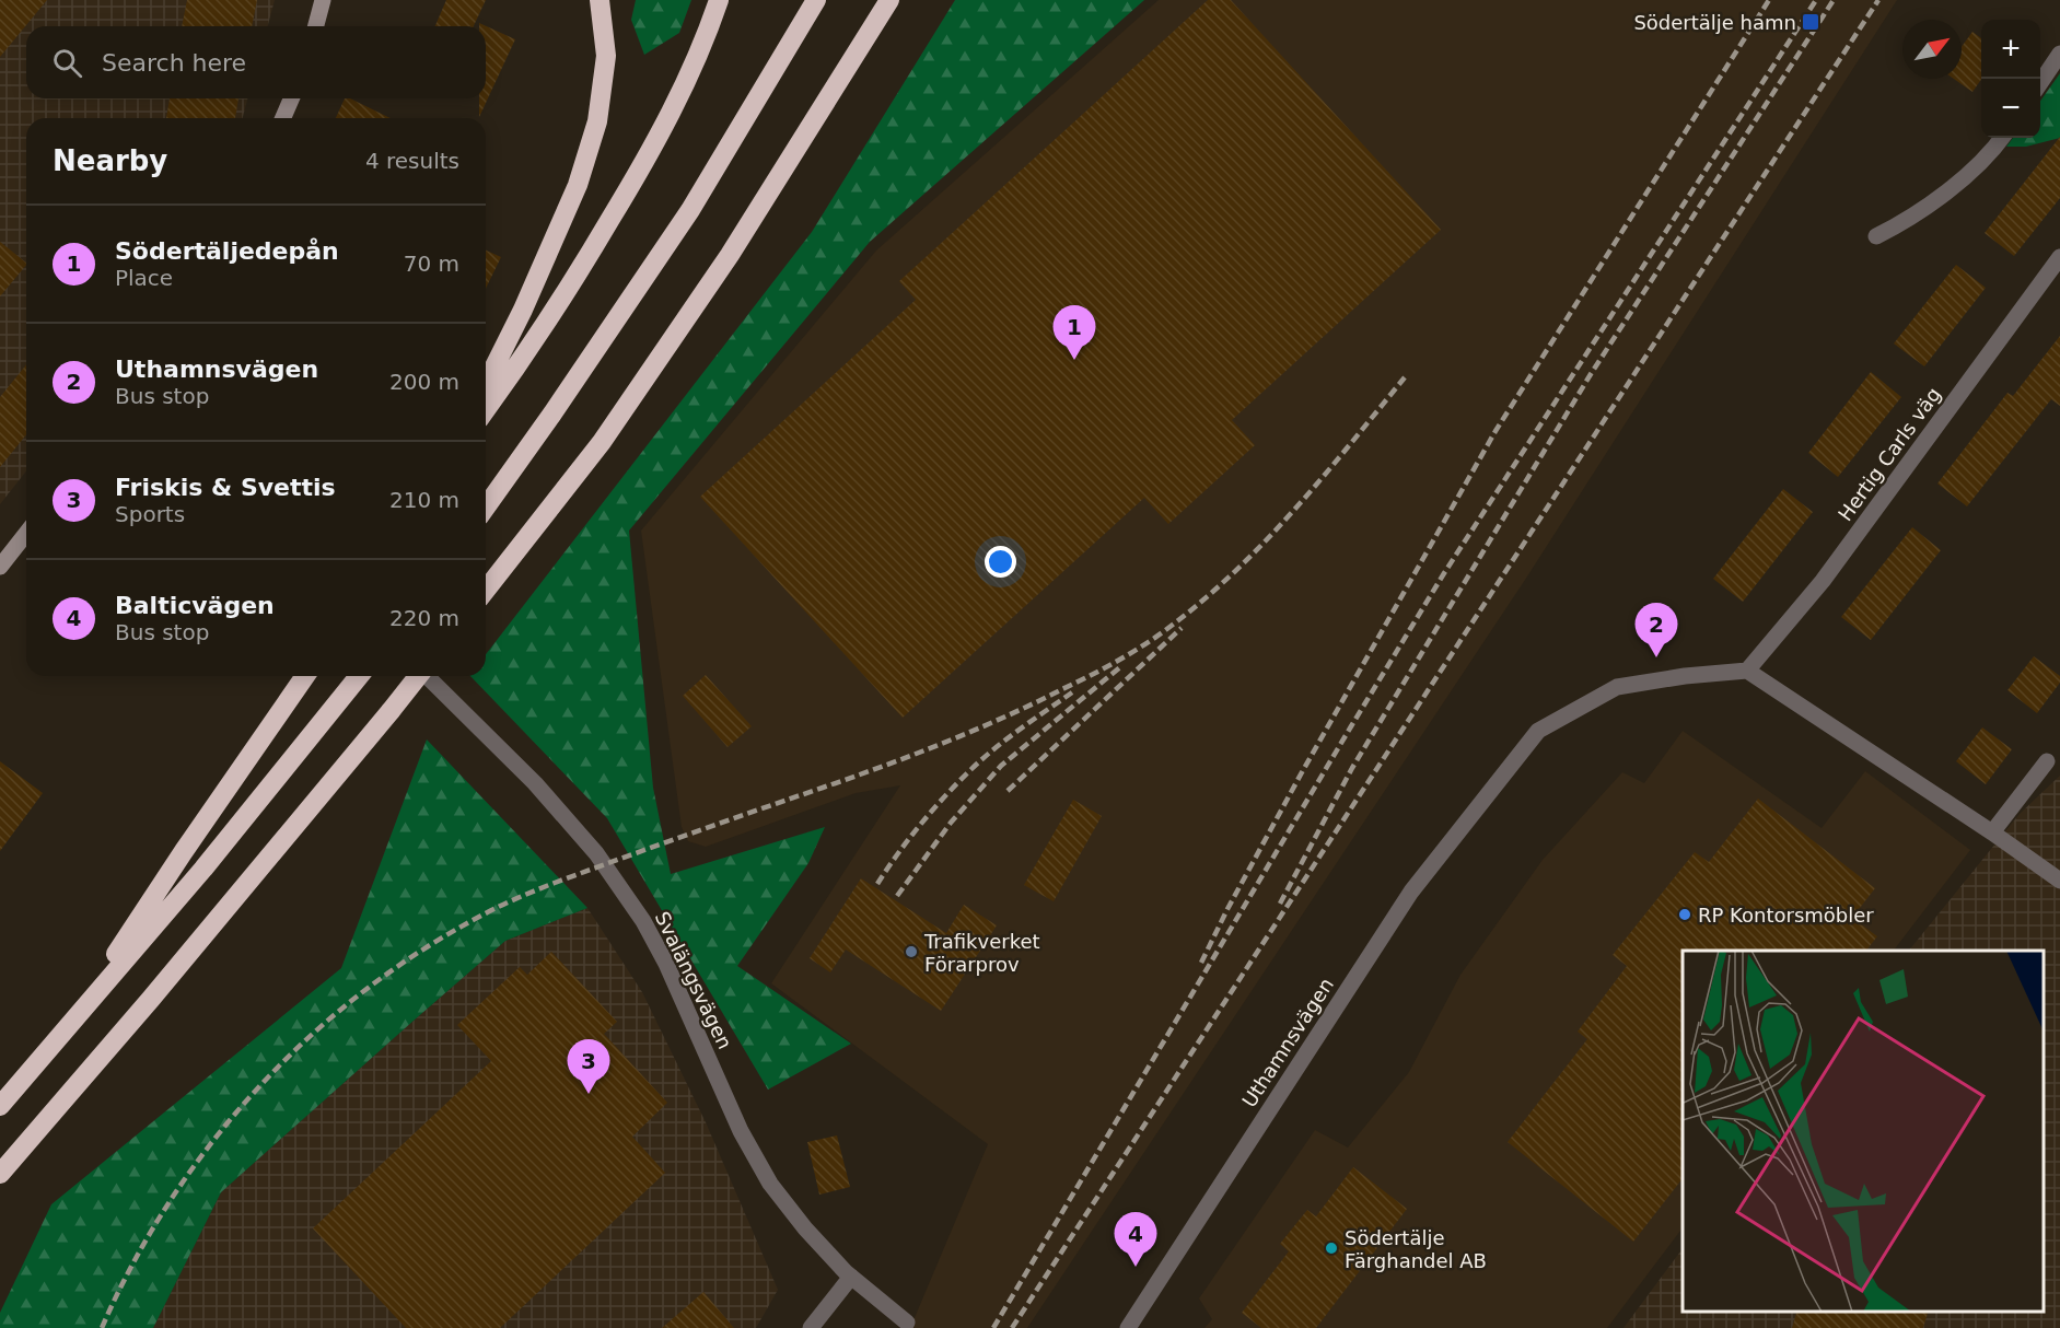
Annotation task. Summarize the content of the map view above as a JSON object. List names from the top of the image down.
{
  "streets": {
    "street": ["Hertig Carls väg", "Svalängsvägen", "Uthamnsvägen"]
  },
  "crossings": [
    ["Hertig Carls väg", "Uthamnsvägen"]
  ],
  "places": {
    "transit": ["Södertälje hamn"],
    "other": ["RP Kontorsmöbler", "Trafikverket Förarprov", "Södertälje Färghandel AB"]
  },
  "north": "top right",
  "page": {
    "map_buttons": ["+", "−"],
    "search": "Search here",
    "heading": ["Nearby", "4 results"],
    "list": [
      {
        "mark": "1",
        "name": "Södertäljedepån",
        "note": "Place",
        "value": "70 m"
      },
      {
        "mark": "2",
        "name": "Uthamnsvägen",
        "note": "Bus stop",
        "value": "200 m"
      },
      {
        "mark": "3",
        "name": "Friskis & Svettis",
        "note": "Sports",
        "value": "210 m"
      },
      {
        "mark": "4",
        "name": "Balticvägen",
        "note": "Bus stop",
        "value": "220 m"
      }
    ],
    "pins": [
      "1",
      "2",
      "3",
      "4"
    ]
  }
}
